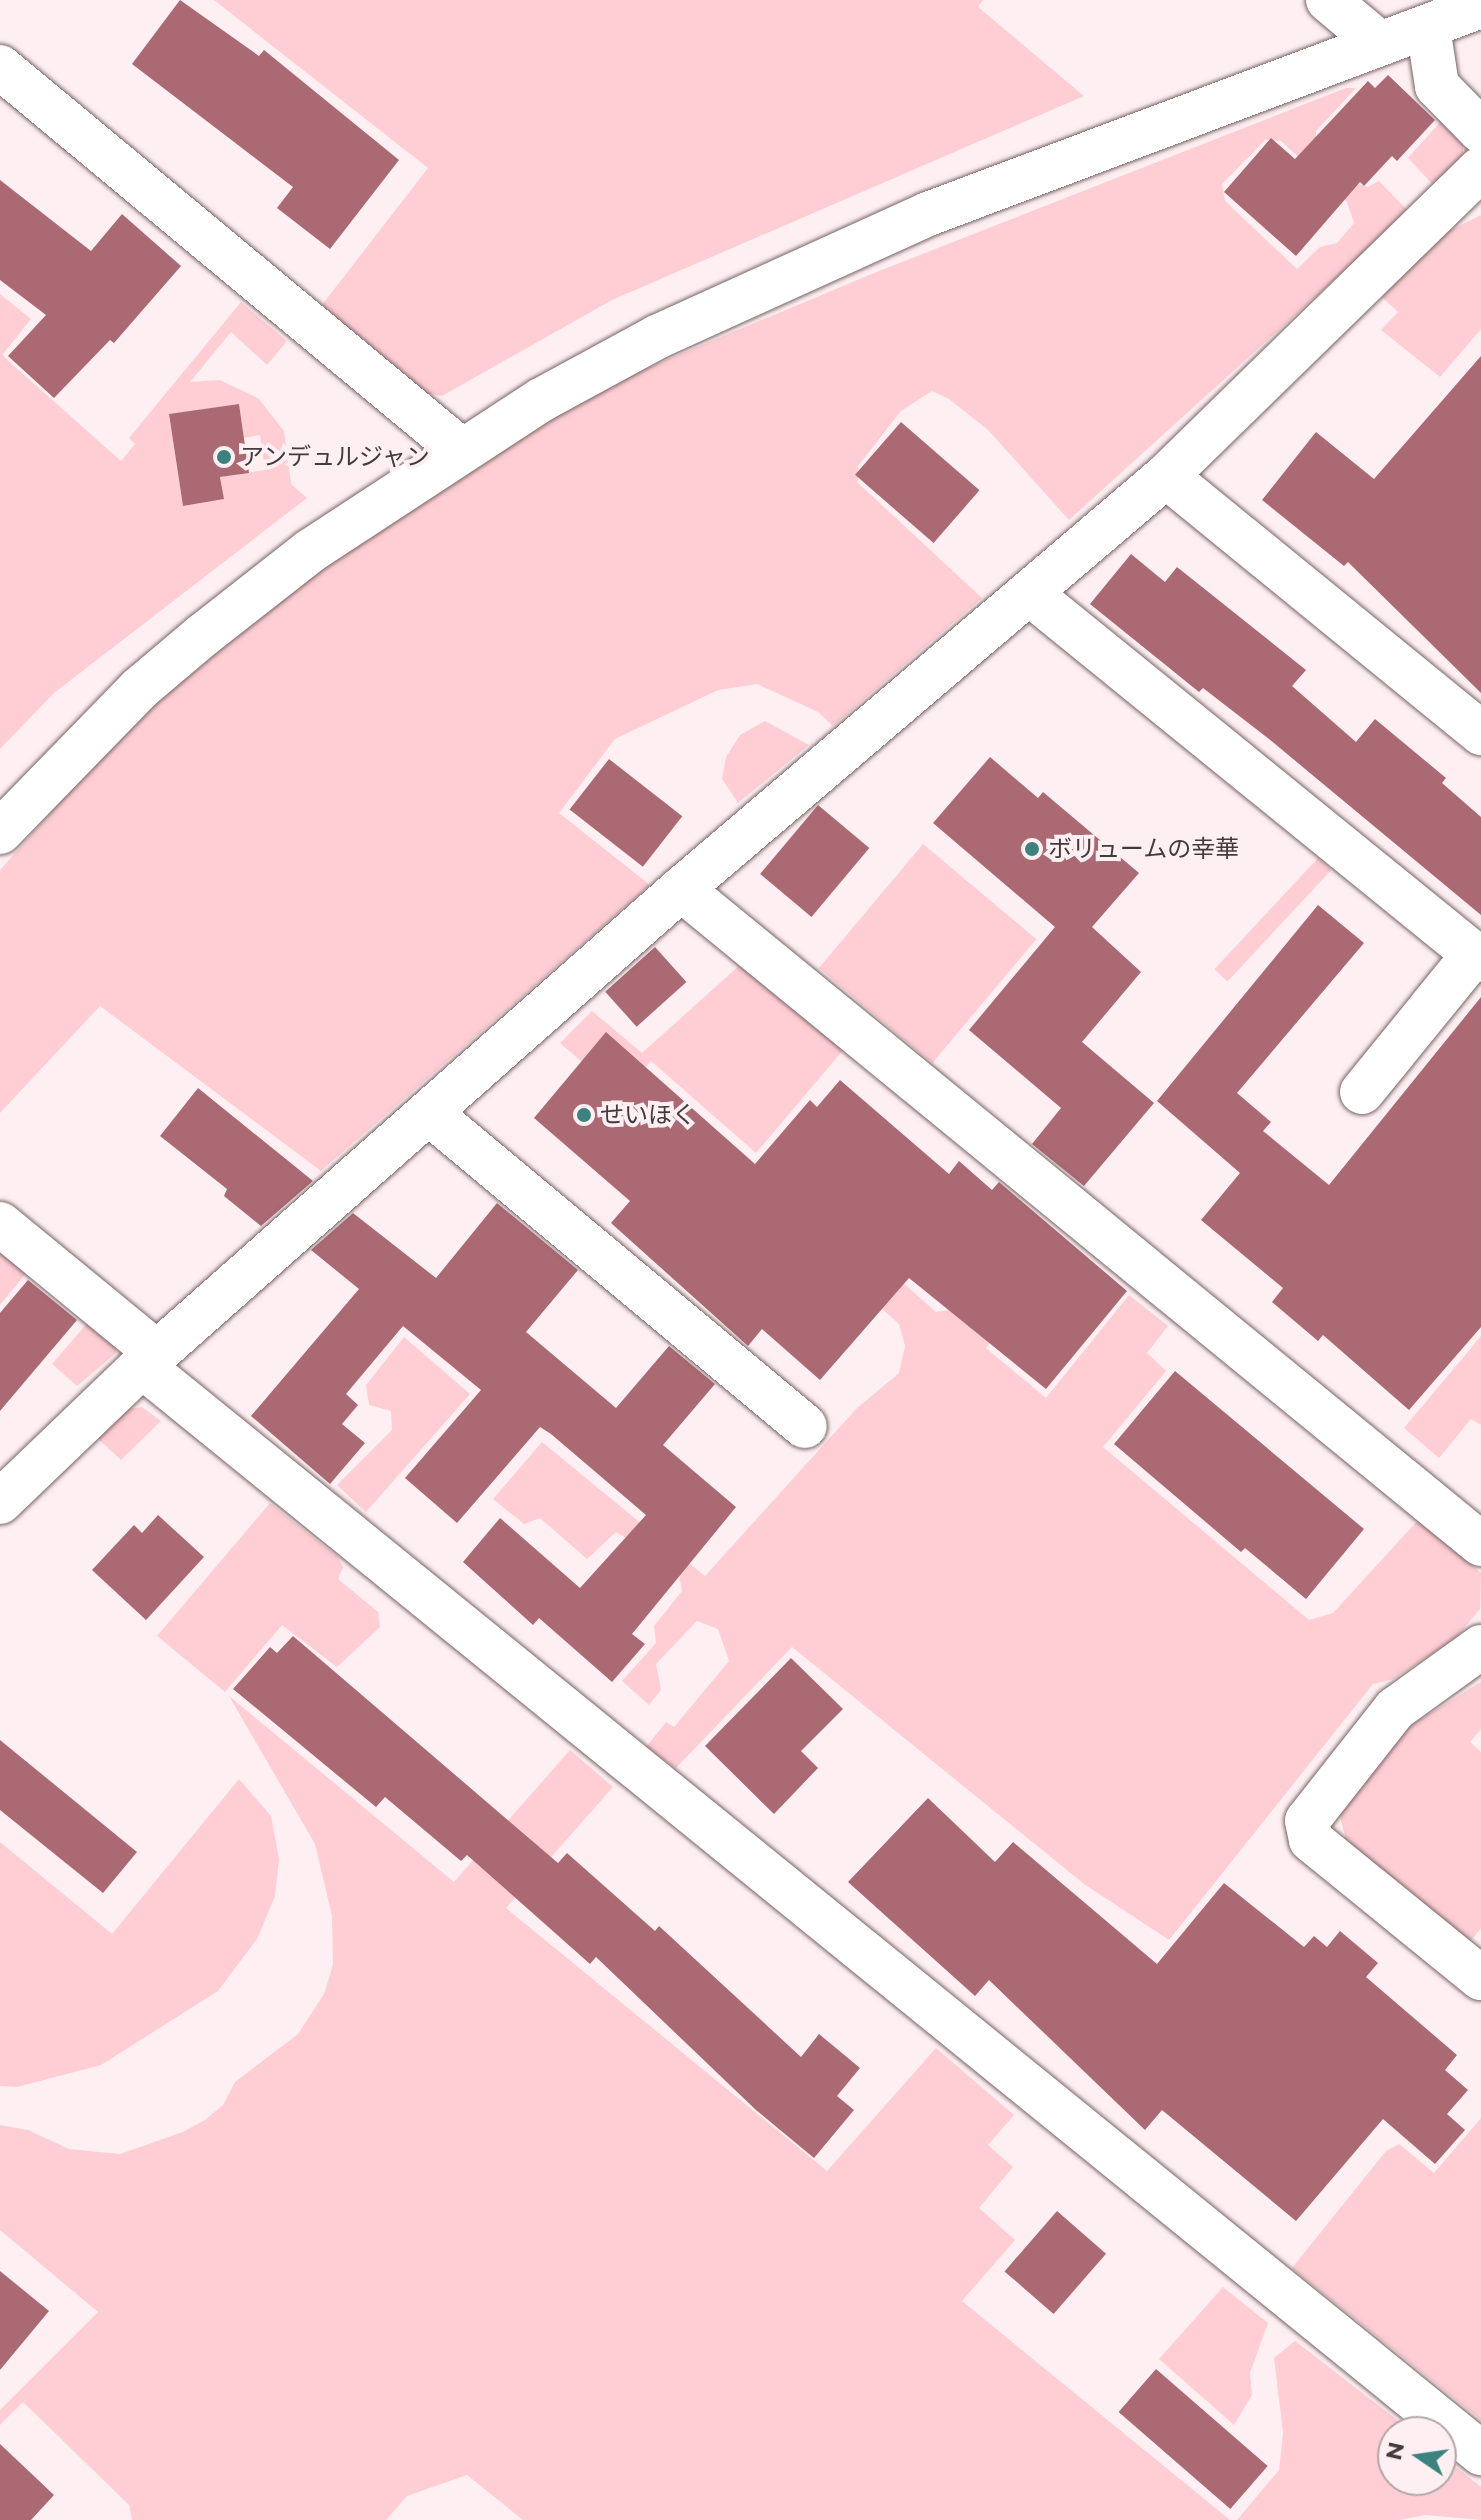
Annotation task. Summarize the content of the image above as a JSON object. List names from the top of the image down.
{
  "places": ["アンデュルジャン", "ボリュームの幸華", "せいほく"],
  "north": "left"
}
